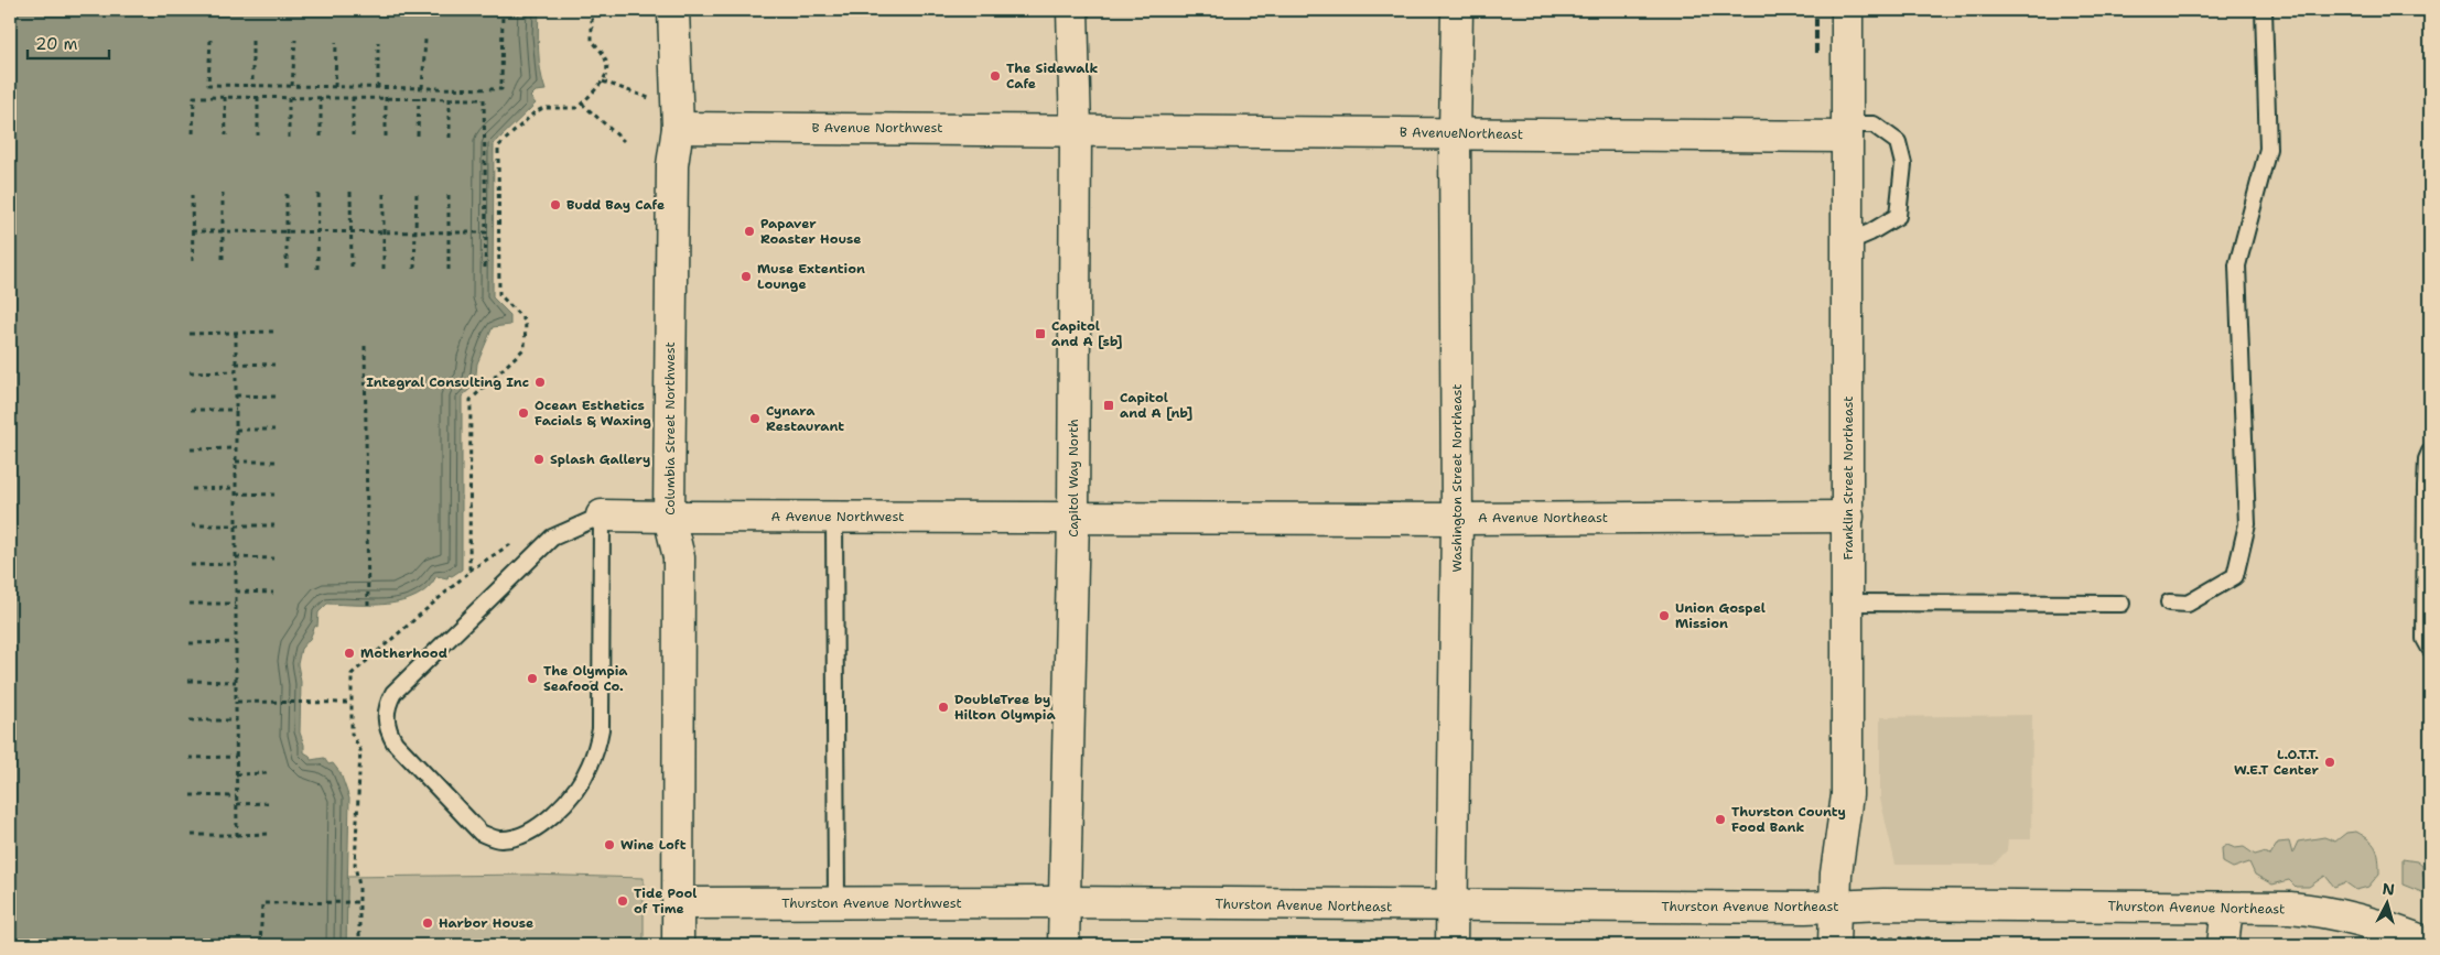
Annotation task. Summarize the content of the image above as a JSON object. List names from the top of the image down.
{
  "streets": {
    "street": [
      "B Avenue Northwest",
      "B AvenueNortheast",
      "Columbia Street Northwest",
      "Capitol Way North",
      "Washington Street Northeast",
      "Franklin Street Northeast",
      "A Avenue Northwest",
      "A Avenue Northeast",
      "Thurston Avenue Northwest",
      "Thurston Avenue Northeast"
    ]
  },
  "crossings": [
    ["B Avenue Northwest", "B AvenueNortheast"],
    ["B Avenue Northwest", "Columbia Street Northwest"],
    ["B Avenue Northwest", "Capitol Way North"],
    ["B AvenueNortheast", "Capitol Way North"],
    ["B AvenueNortheast", "Washington Street Northeast"],
    ["B AvenueNortheast", "Franklin Street Northeast"],
    ["Columbia Street Northwest", "A Avenue Northwest"],
    ["Columbia Street Northwest", "Thurston Avenue Northwest"],
    ["Capitol Way North", "A Avenue Northwest"],
    ["Capitol Way North", "A Avenue Northeast"],
    ["Capitol Way North", "Thurston Avenue Northwest"],
    ["Capitol Way North", "Thurston Avenue Northeast"],
    ["Washington Street Northeast", "A Avenue Northeast"],
    ["Washington Street Northeast", "Thurston Avenue Northeast"],
    ["Franklin Street Northeast", "A Avenue Northeast"],
    ["Franklin Street Northeast", "Thurston Avenue Northeast"],
    ["A Avenue Northwest", "A Avenue Northeast"],
    ["Thurston Avenue Northwest", "Thurston Avenue Northeast"]
  ],
  "places": {
    "other": [
      "The Sidewalk Cafe",
      "Budd Bay Cafe",
      "Papaver Roaster House",
      "Muse Extention Lounge",
      "Integral Consulting Inc",
      "Ocean Esthetics Facials & Waxing",
      "Cynara Restaurant",
      "Splash Gallery",
      "Union Gospel Mission",
      "Motherhood",
      "The Olympia Seafood Co.",
      "DoubleTree by Hilton Olympia",
      "L.O.T.T. W.E.T Center",
      "Thurston County Food Bank",
      "Wine Loft",
      "Tide Pool of Time",
      "Harbor House"
    ],
    "transit": ["Capitol and A [sb]", "Capitol and A [nb]"]
  },
  "scale_bar": "20 m",
  "north": "top"
}
